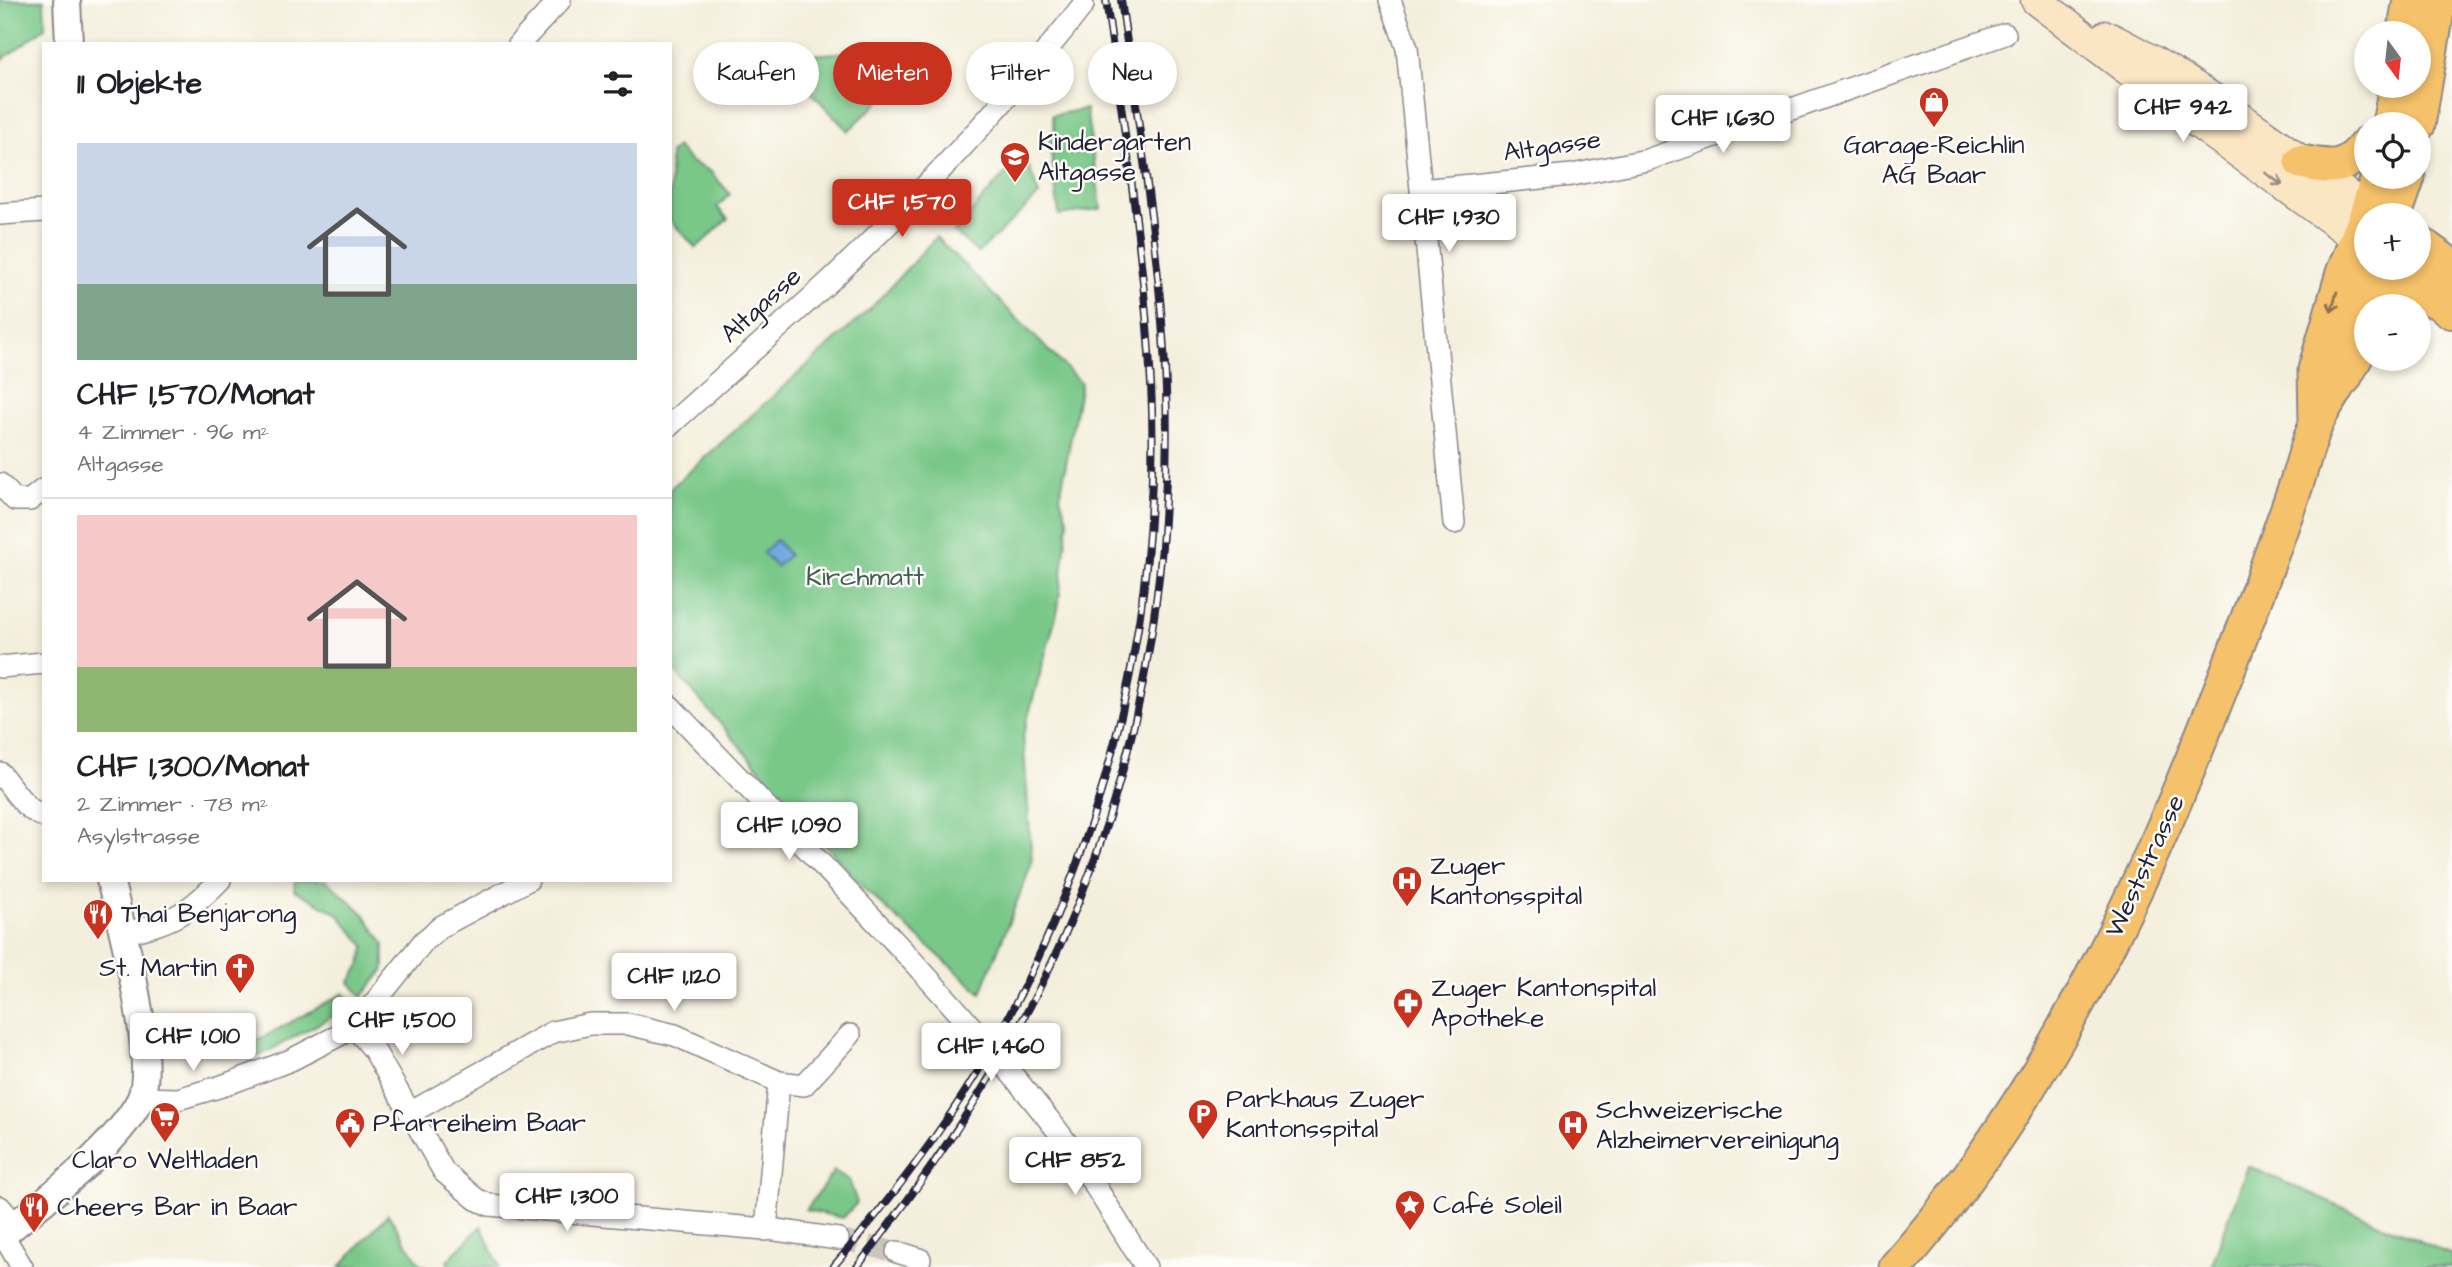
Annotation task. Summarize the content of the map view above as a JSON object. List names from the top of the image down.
{
  "streets": {
    "main road": ["Weststrasse"],
    "street": ["Altgasse"]
  },
  "parks": ["Kirchmatt"],
  "places": {
    "shop": ["Garage-Reichlin AG Baar"],
    "school or university": ["Kindergarten Altgasse"],
    "hospital": ["Zuger Kantonsspital", "Schweizerische Alzheimervereinigung"],
    "restaurant": ["Thai Benjarong", "Cheers Bar in Baar"],
    "church": ["St. Martin"],
    "pharmacy": ["Zuger Kantonspital Apotheke"],
    "parking": ["Parkhaus Zuger Kantonsspital"],
    "supermarket": ["Claro Weltladen"],
    "public building": ["Pfarreiheim Baar"],
    "place": ["Café Soleil"]
  },
  "north": "bottom",
  "page": {
    "map_buttons": ["+", "−"],
    "chip": [
      "Kaufen",
      "Mieten",
      "Filter",
      "Neu"
    ],
    "heading": "11 Objekte",
    "price": [
      "CHF 942",
      "CHF 1,630",
      "CHF 1,570",
      "CHF 1,930",
      "CHF 1,090",
      "CHF 1,120",
      "CHF 1,500",
      "CHF 1,010",
      "CHF 1,460",
      "CHF 852",
      "CHF 1,300"
    ],
    "list": [
      {
        "name": "CHF 1,570/Monat",
        "note": "4 Zimmer · 96 m² · Altgasse"
      },
      {
        "name": "CHF 1,300/Monat",
        "note": "2 Zimmer · 78 m² · Asylstrasse"
      }
    ]
  }
}
